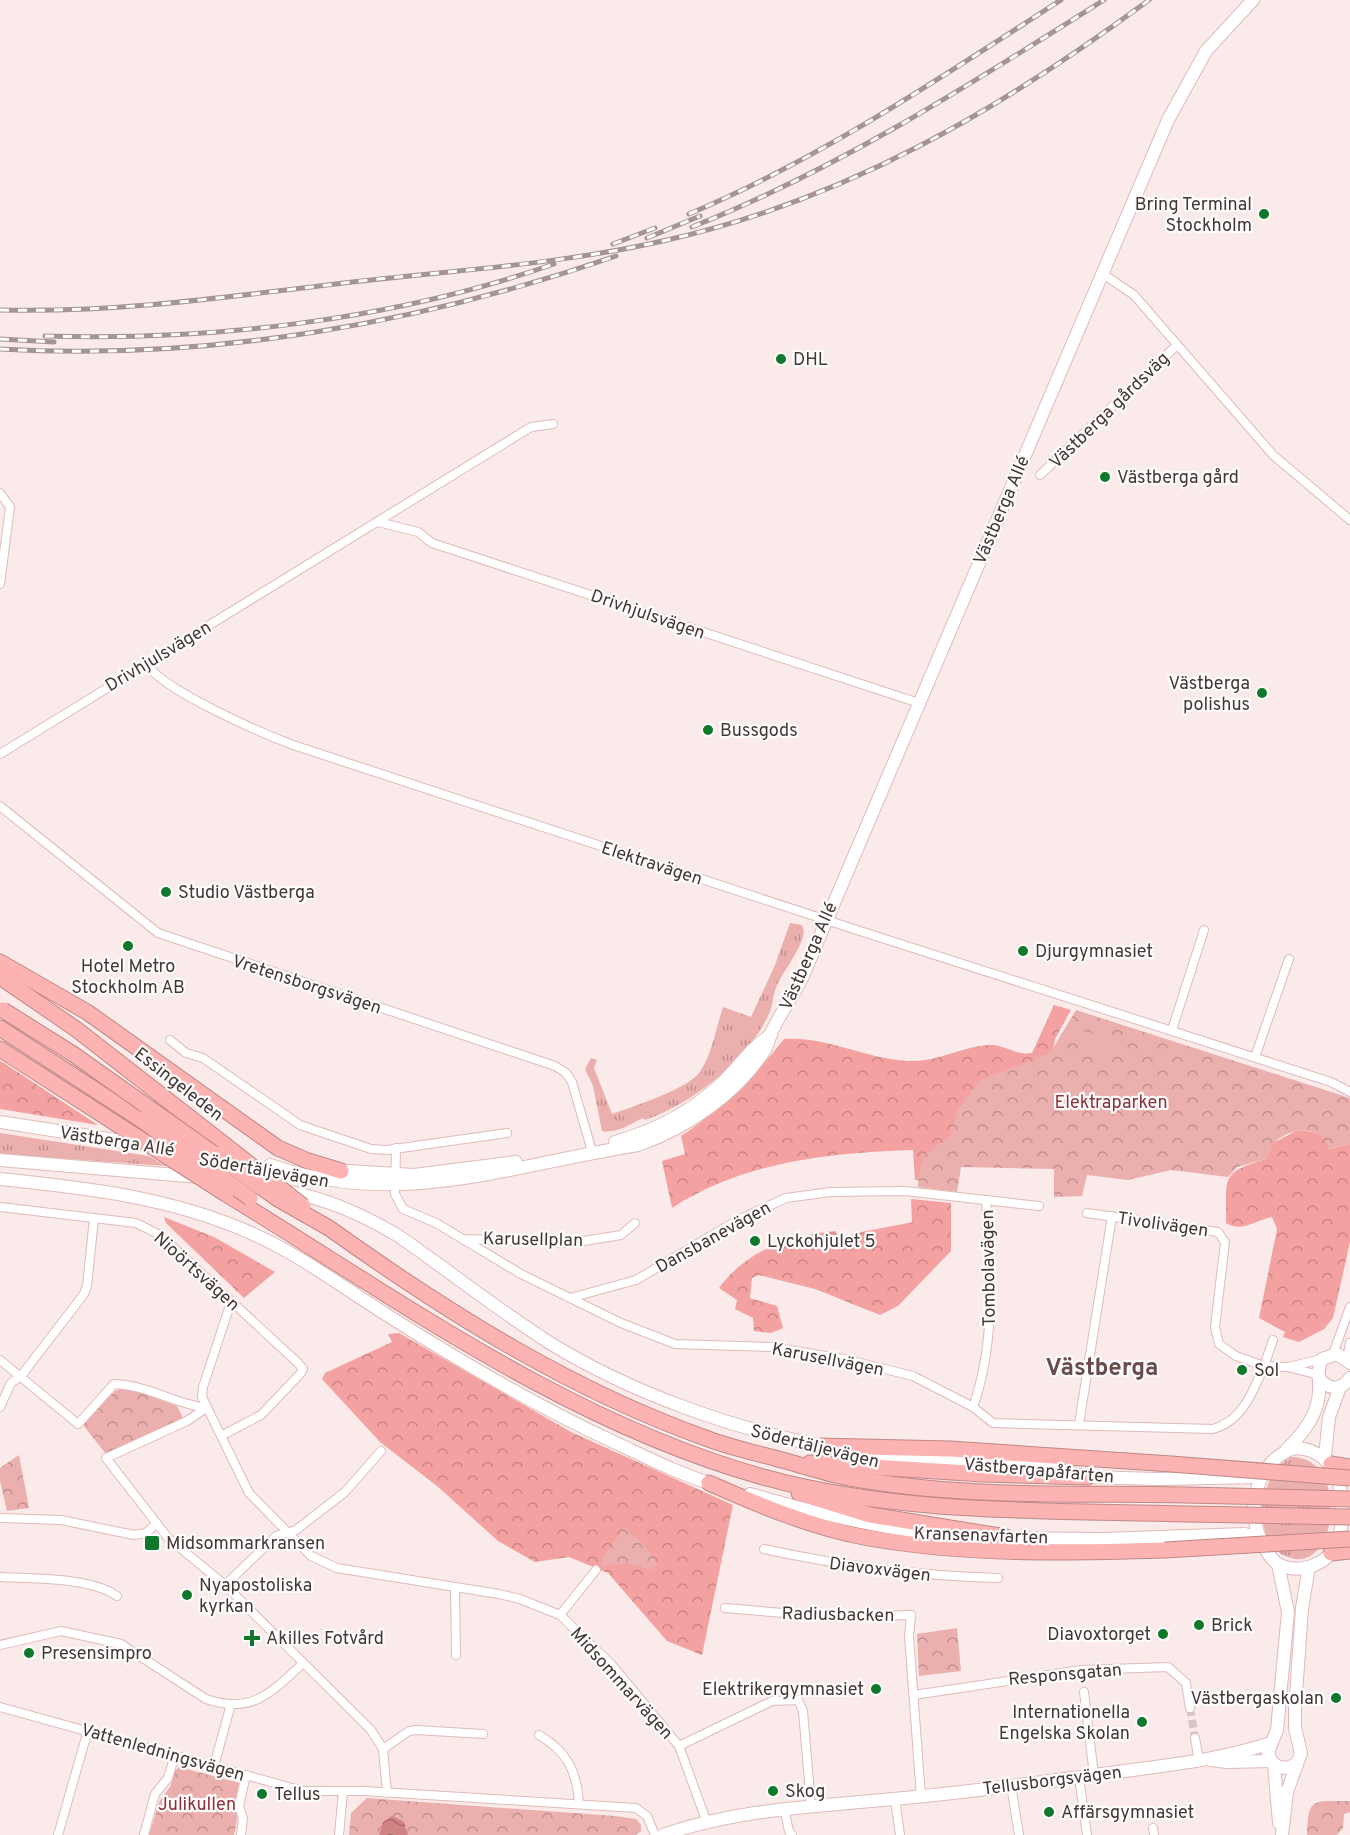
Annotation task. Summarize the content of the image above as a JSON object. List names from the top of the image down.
{
  "streets": {
    "highway": ["Essingeleden", "Södertäljevägen"],
    "street": [
      "Västberga gårdsväg",
      "Västberga Allé",
      "Drivhjulsvägen",
      "Elektravägen",
      "Vretensborgsvägen",
      "Tivolivägen",
      "Dansbanevägen",
      "Karusellplan",
      "Tombolavägen",
      "Nioörtsvägen",
      "Karusellvägen",
      "Västbergapåfarten",
      "Kransenavfarten",
      "Diavoxvägen",
      "Radiusbacken",
      "Responsgatan",
      "Midsommarvägen",
      "Vattenledningsvägen",
      "Tellusborgsvägen"
    ]
  },
  "crossings": [
    ["Västberga gårdsväg", "Västberga Allé"],
    ["Västberga Allé", "Drivhjulsvägen"],
    ["Västberga Allé", "Elektravägen"],
    ["Västberga Allé", "Vretensborgsvägen"],
    ["Västberga Allé", "Karusellvägen"],
    ["Drivhjulsvägen", "Elektravägen"],
    ["Essingeleden", "Södertäljevägen"],
    ["Södertäljevägen", "Västbergapåfarten"],
    ["Tivolivägen", "Karusellvägen"],
    ["Dansbanevägen", "Tombolavägen"],
    ["Dansbanevägen", "Karusellvägen"],
    ["Karusellplan", "Karusellvägen"],
    ["Tombolavägen", "Karusellvägen"],
    ["Nioörtsvägen", "Midsommarvägen"],
    ["Västbergapåfarten", "Kransenavfarten"],
    ["Radiusbacken", "Responsgatan"],
    ["Radiusbacken", "Tellusborgsvägen"],
    ["Midsommarvägen", "Tellusborgsvägen"]
  ],
  "districts": ["Västberga"],
  "parks": ["Elektraparken", "Julikullen"],
  "places": {
    "other": [
      "Bring Terminal Stockholm",
      "DHL",
      "Västberga gård",
      "Västberga polishus",
      "Bussgods",
      "Studio Västberga",
      "Hotel Metro Stockholm AB",
      "Djurgymnasiet",
      "Lyckohjulet 5",
      "Sol",
      "Nyapostoliska kyrkan",
      "Brick",
      "Diavoxtorget",
      "Presensimpro",
      "Elektrikergymnasiet",
      "Västbergaskolan",
      "Internationella Engelska Skolan",
      "Skog",
      "Tellus",
      "Affärsgymnasiet"
    ],
    "transit": ["Midsommarkransen"],
    "health": ["Akilles Fotvård"]
  }
}
